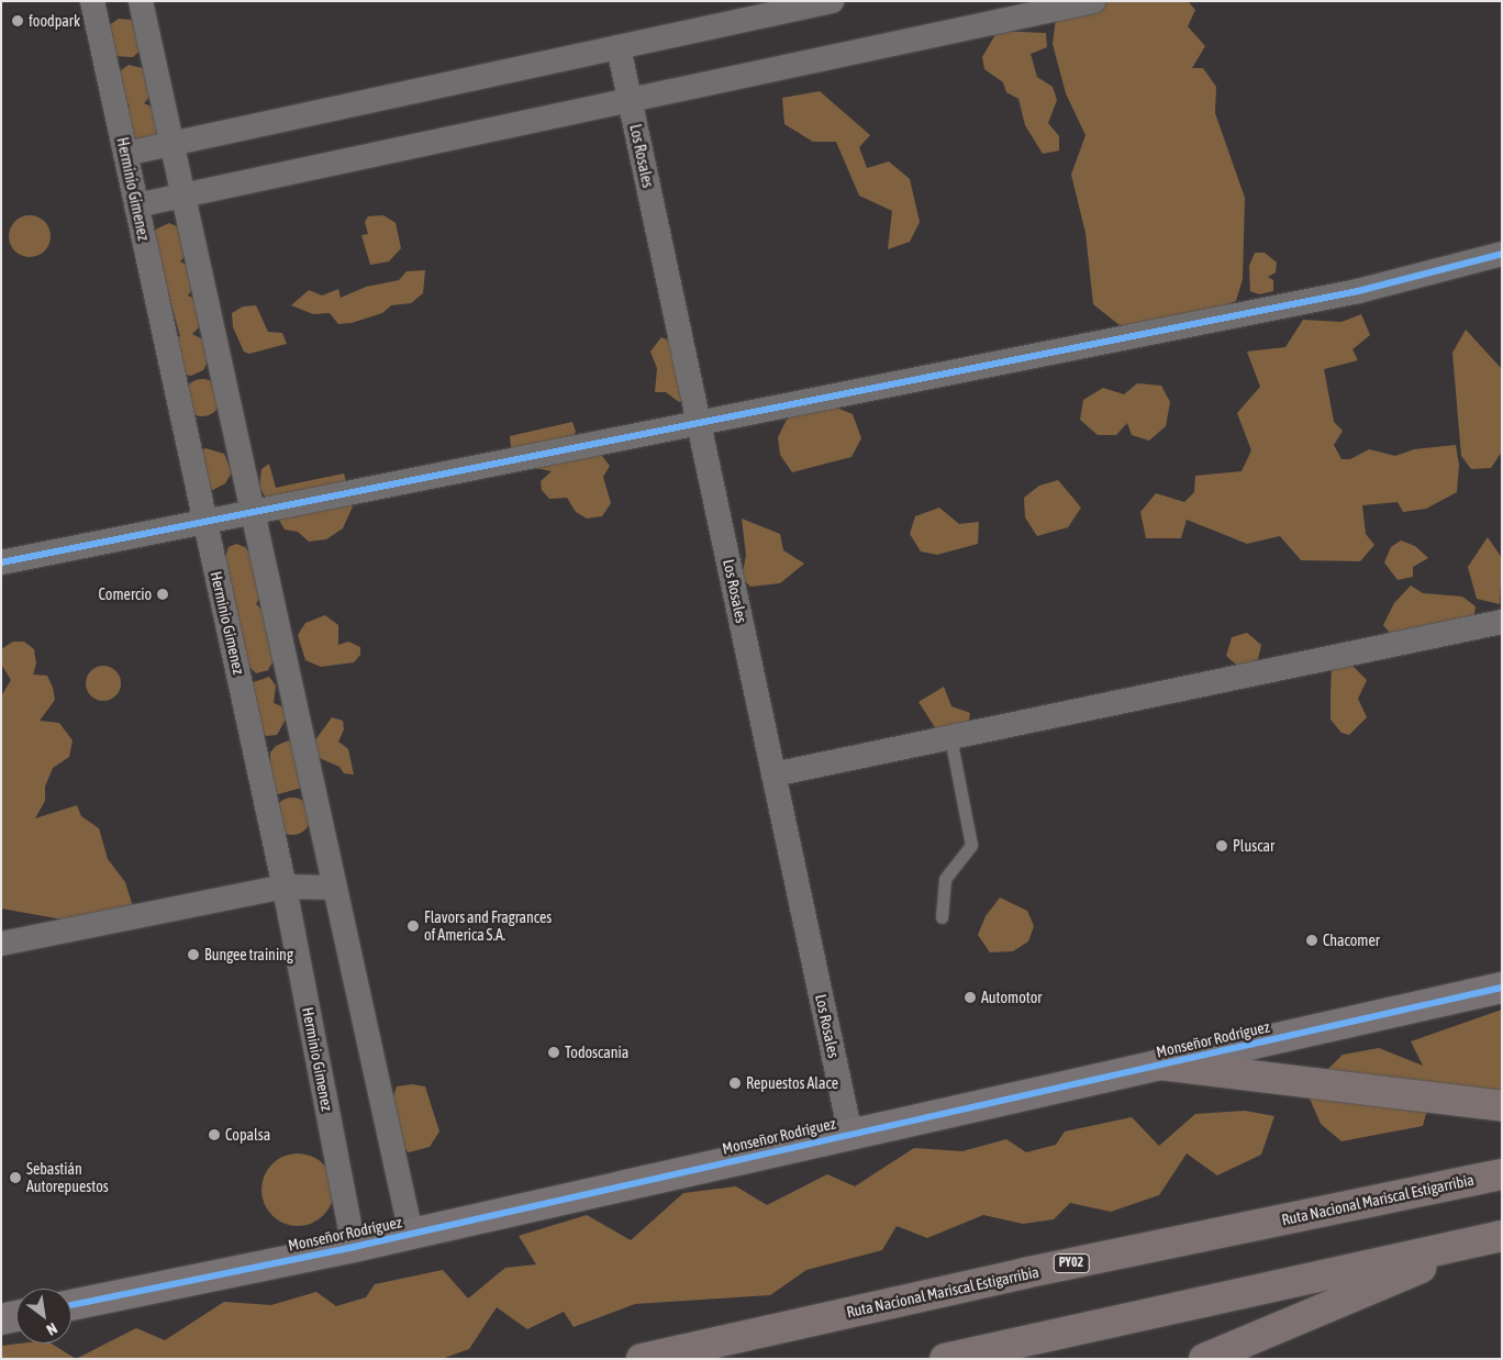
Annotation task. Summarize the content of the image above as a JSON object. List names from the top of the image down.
{
  "streets": {
    "highway": ["Ruta Nacional Mariscal Estigarribia", "PY02"],
    "street": ["Los Rosales", "Herminio Gimenez", "Monseñor Rodríguez"]
  },
  "crossings": [
    ["Los Rosales", "Monseñor Rodríguez"],
    ["Herminio Gimenez", "Monseñor Rodríguez"]
  ],
  "places": [
    "foodpark",
    "Comercio",
    "Pluscar",
    "Flavors and Fragrances of America S.A.",
    "Chacomer",
    "Bungee training",
    "Automotor",
    "Todoscania",
    "Repuestos Alace",
    "Copalsa",
    "Sebastián Autorepuestos"
  ],
  "north": "bottom right"
}
